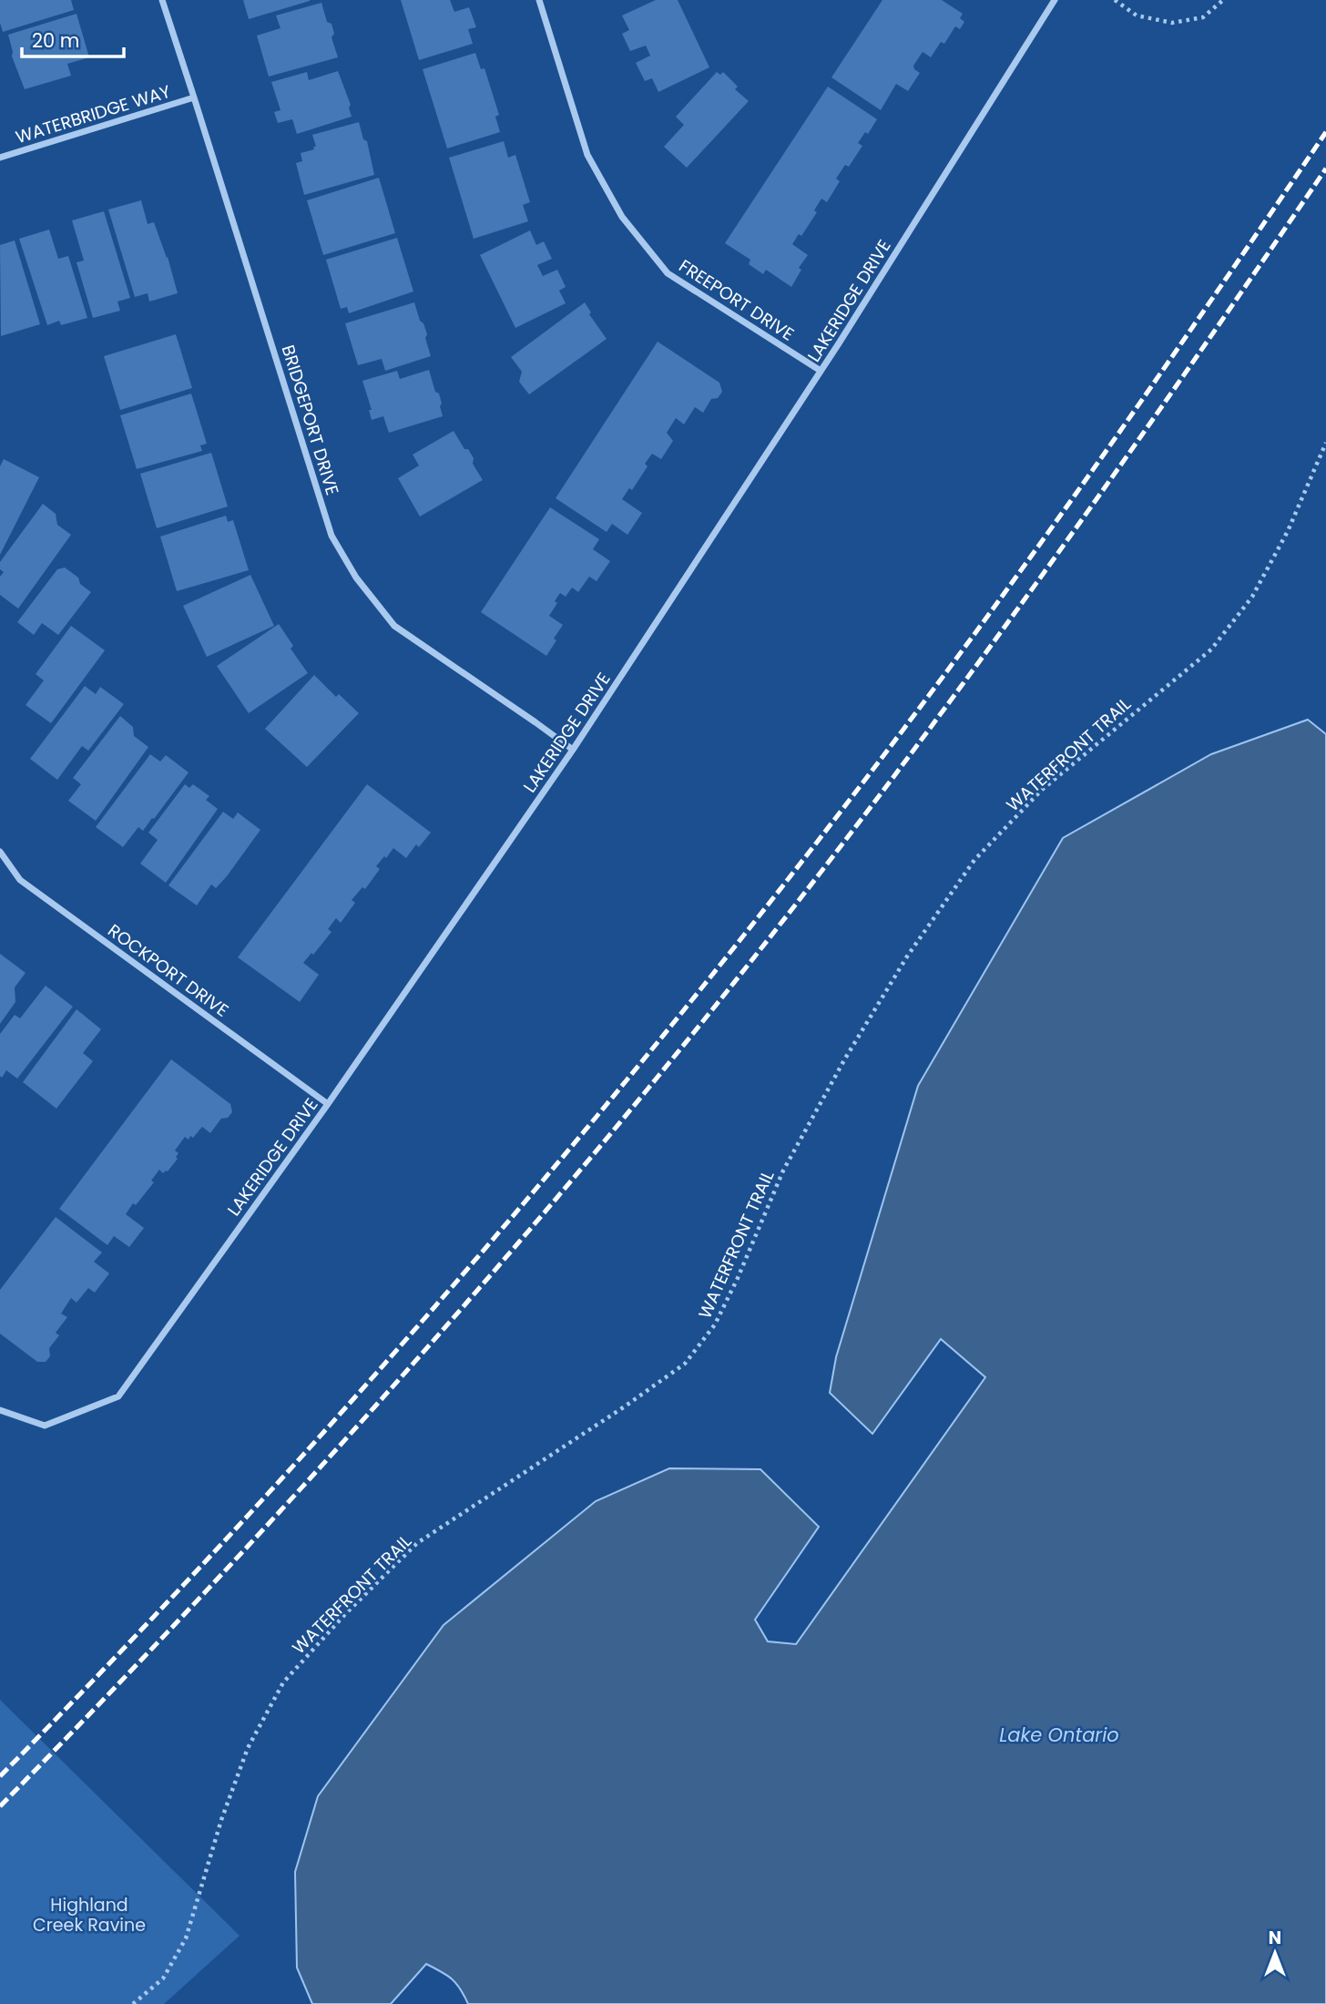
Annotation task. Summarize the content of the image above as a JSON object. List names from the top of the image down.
{
  "streets": {
    "street": [
      "WATERBRIDGE WAY",
      "FREEPORT DRIVE",
      "LAKERIDGE DRIVE",
      "BRIDGEPORT DRIVE",
      "ROCKPORT DRIVE"
    ],
    "path": ["WATERFRONT TRAIL"]
  },
  "crossings": [
    ["WATERBRIDGE WAY", "BRIDGEPORT DRIVE"],
    ["FREEPORT DRIVE", "LAKERIDGE DRIVE"],
    ["LAKERIDGE DRIVE", "BRIDGEPORT DRIVE"],
    ["LAKERIDGE DRIVE", "ROCKPORT DRIVE"]
  ],
  "water": ["Lake Ontario"],
  "parks": ["Highland Creek Ravine"],
  "scale_bar": "20 m",
  "north": "top"
}
